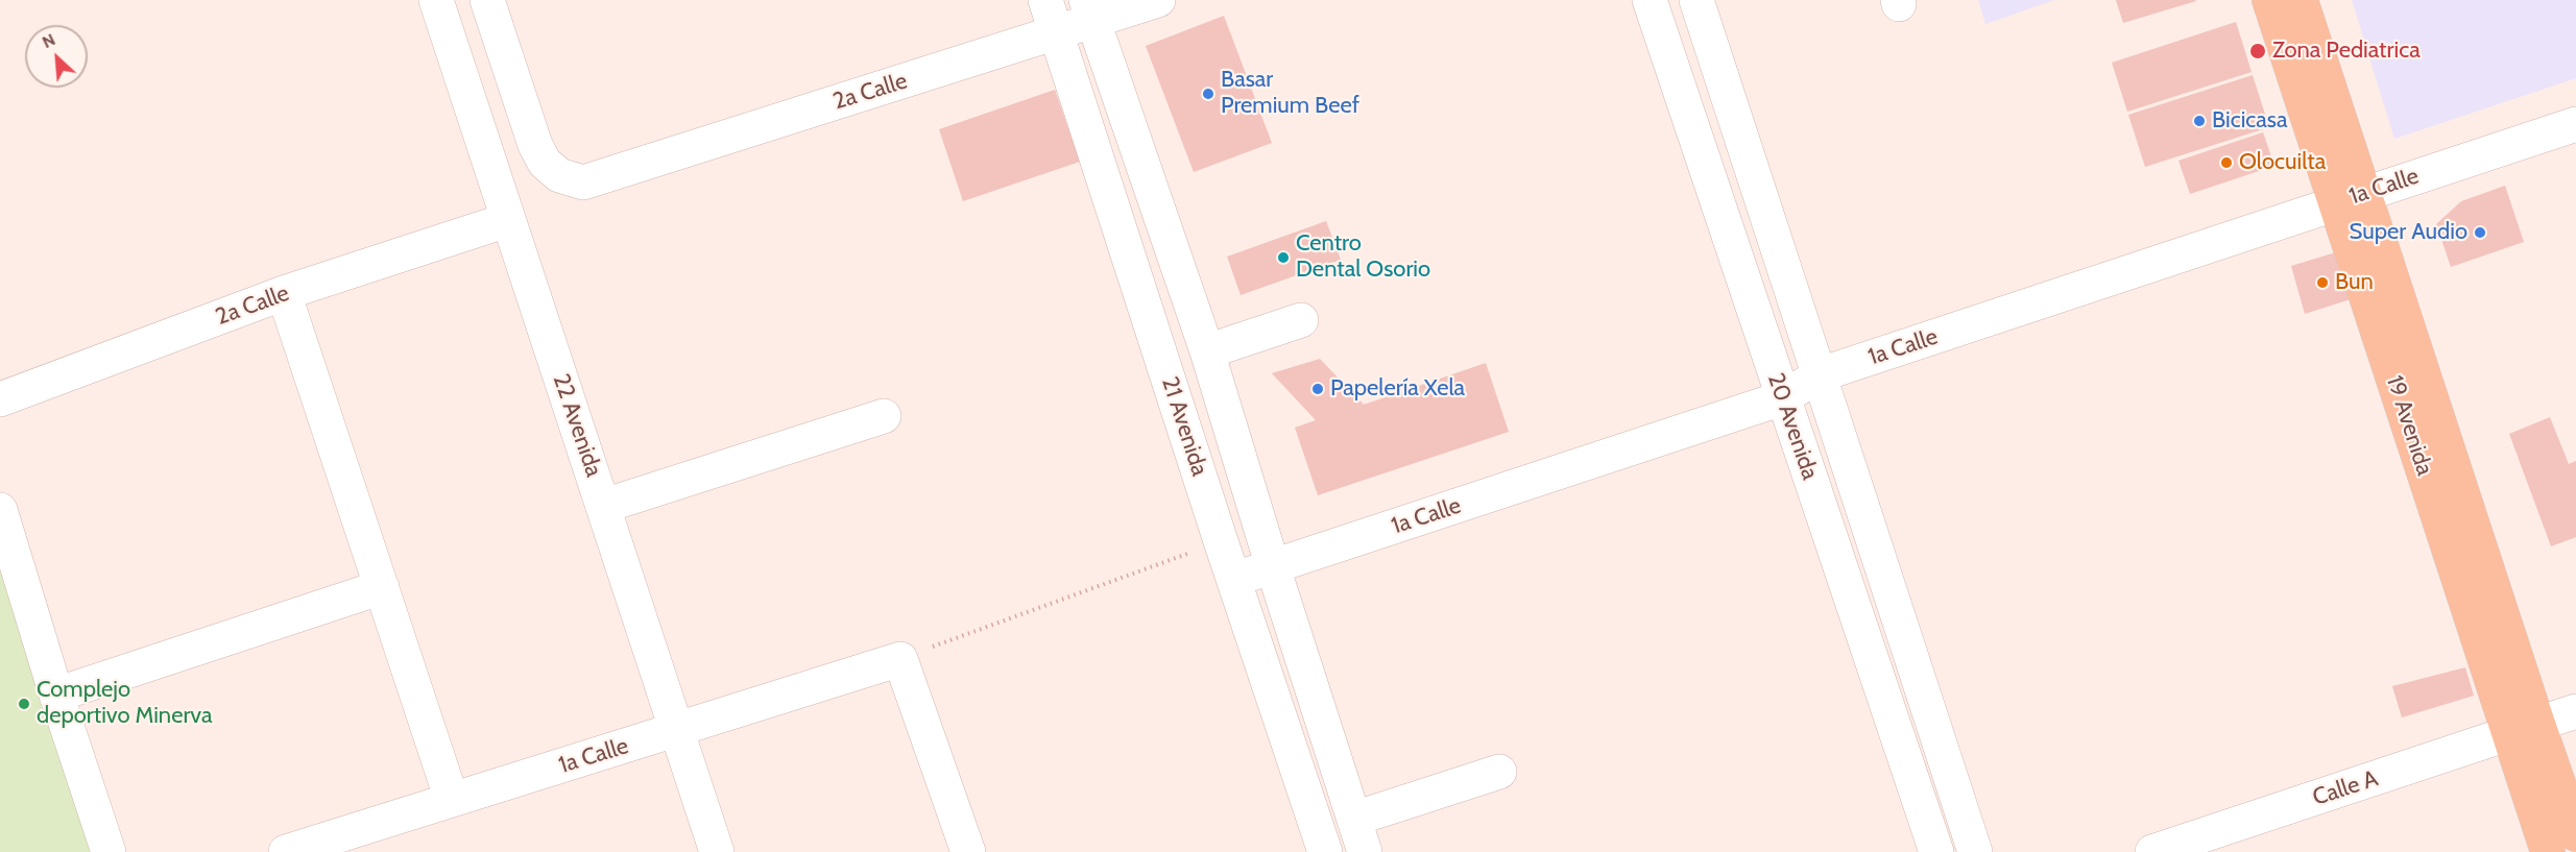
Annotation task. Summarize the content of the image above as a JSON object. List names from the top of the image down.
{
  "streets": {
    "main road": ["19 Avenida"],
    "street": [
      "2a Calle",
      "1a Calle",
      "22 Avenida",
      "21 Avenida",
      "20 Avenida",
      "Calle A"
    ]
  },
  "crossings": [
    ["2a Calle", "22 Avenida"],
    ["2a Calle", "21 Avenida"],
    ["1a Calle", "22 Avenida"],
    ["1a Calle", "19 Avenida"],
    ["1a Calle", "21 Avenida"],
    ["1a Calle", "20 Avenida"],
    ["19 Avenida", "Calle A"]
  ],
  "places": [
    "Zona Pediatrica",
    "Basar Premium Beef",
    "Bicicasa",
    "Olocuilta",
    "Super Audio",
    "Centro Dental Osorio",
    "Bun",
    "Papelería Xela",
    "Complejo deportivo Minerva"
  ],
  "north": "top left"
}
